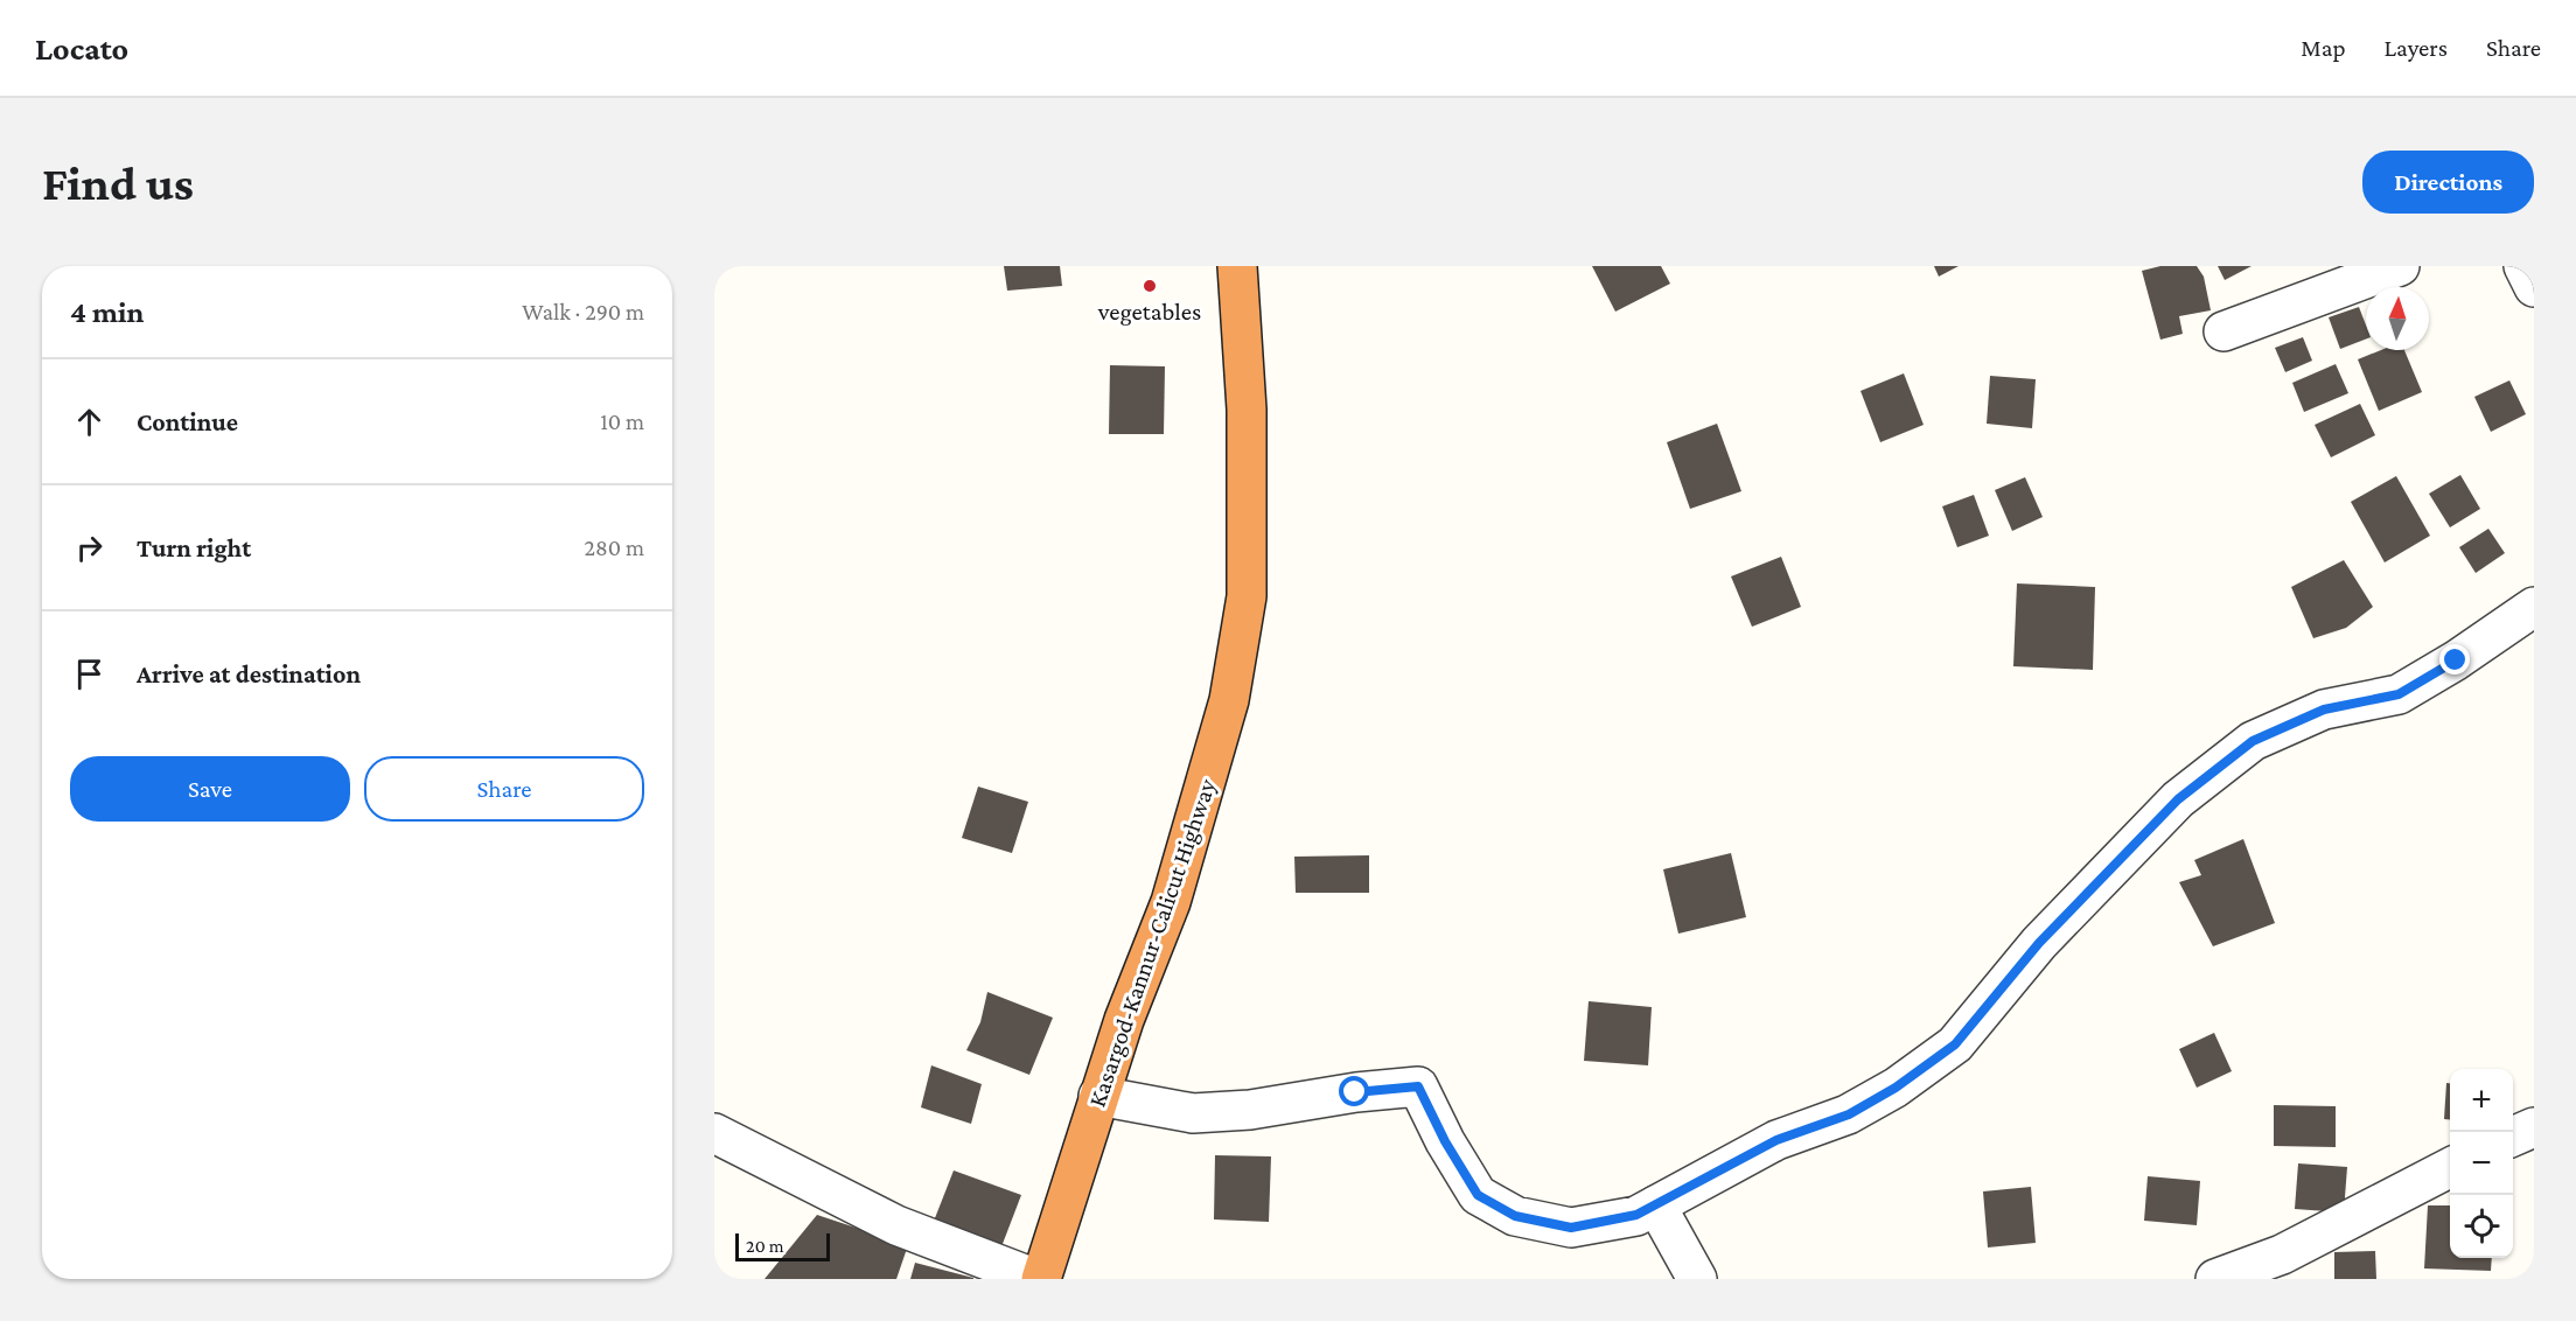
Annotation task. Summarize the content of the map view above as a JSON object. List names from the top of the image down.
{
  "streets": {
    "highway": ["Kasargod-Kannur-Calicut Highway"]
  },
  "places": ["vegetables"],
  "scale_bar": "20 m",
  "north": "top",
  "page": {
    "header": "Locato",
    "nav": ["Map", "Layers", "Share"],
    "buttons": [
      "Directions",
      ["Save", "Share"]
    ],
    "title": "Find us",
    "heading": ["4 min", "Walk · 290 m"],
    "list": [
      ["Continue", "10 m"],
      ["Turn right", "280 m"],
      "Arrive at destination"
    ],
    "map_buttons": ["+", "−"],
    "scale": "20 m"
  }
}
